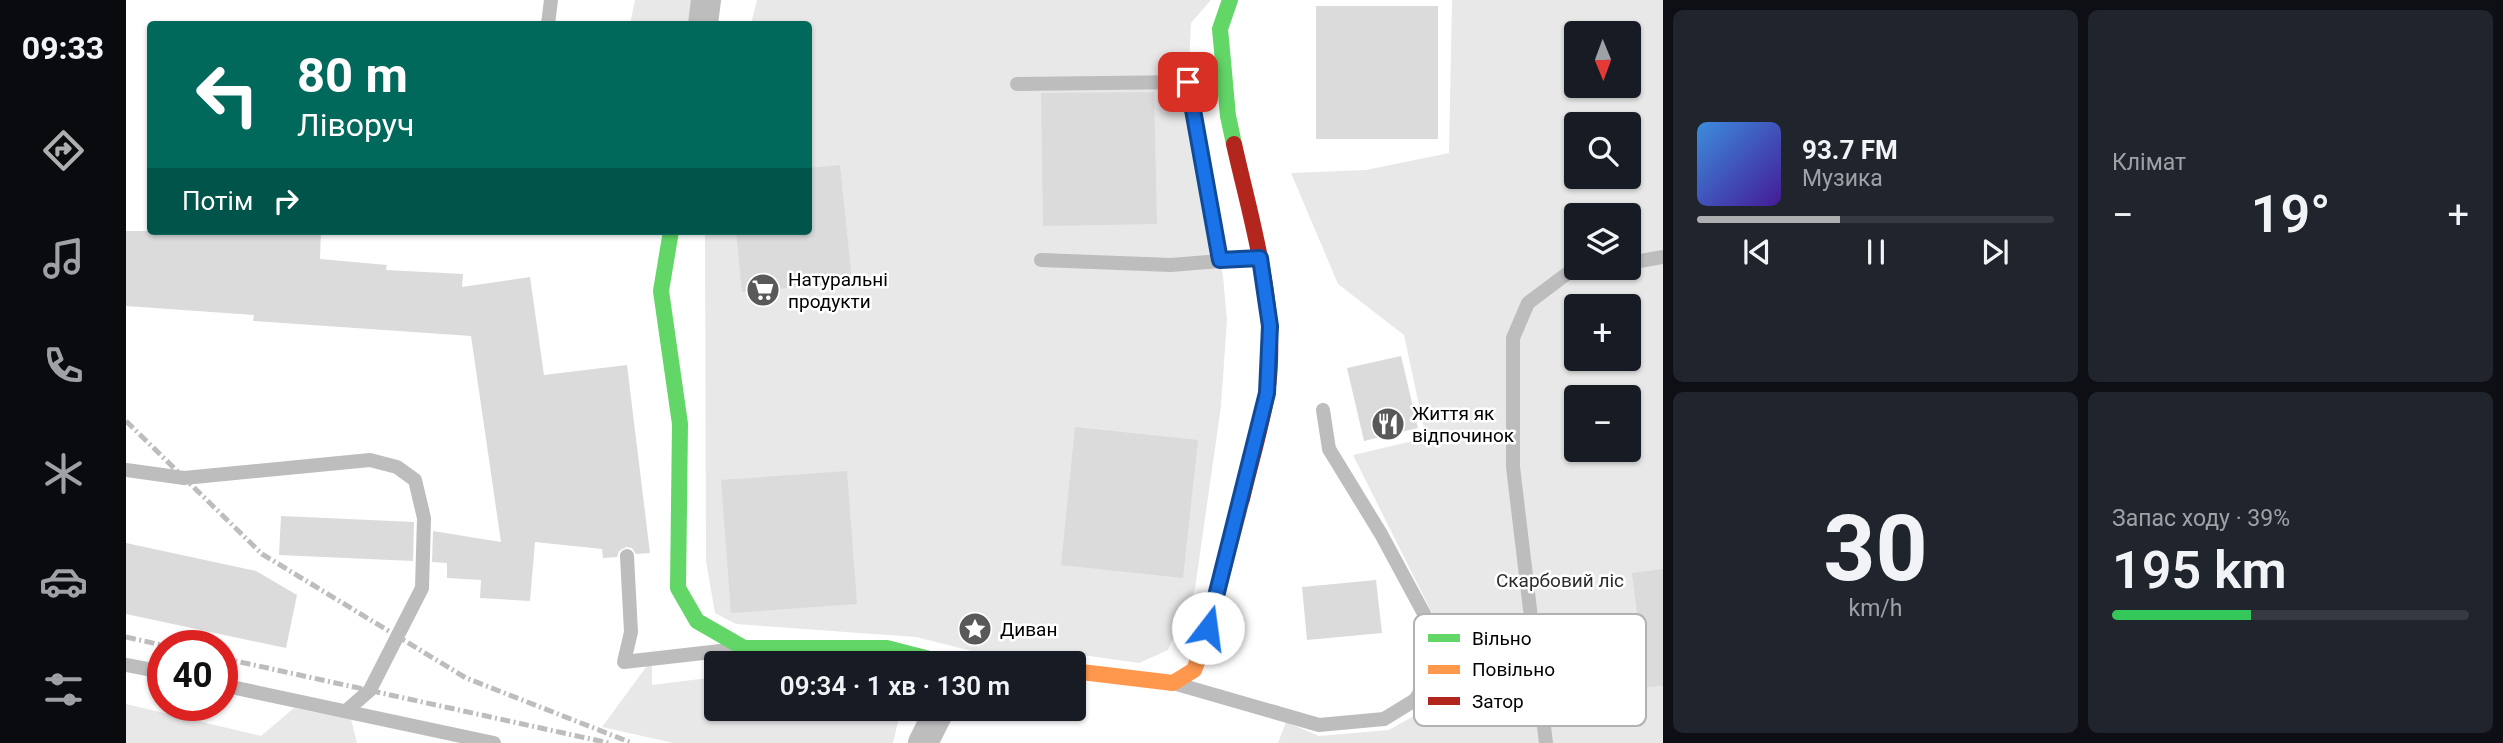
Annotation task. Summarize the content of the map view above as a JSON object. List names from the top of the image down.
{
  "parks": ["Скарбовий ліс"],
  "places": {
    "supermarket": ["Натуральні продукти"],
    "restaurant": ["Життя як відпочинок"],
    "place": ["Диван"]
  },
  "legend": ["Вільно", "Повільно", "Затор"],
  "north": "bottom",
  "page": {
    "tabs": "09:33",
    "tile": [
      "Клімат",
      ["30", "km/h"],
      ["Запас ходу · 39%", "195 km"]
    ],
    "map_buttons": ["+", "−"],
    "turn": ["80 m", "Ліворуч"],
    "song": ["93.7 FM", "Музика"],
    "then": "Потім",
    "heat": ["−", "19°", "+"],
    "limit": "40",
    "trip": "09:34 · 1 хв · 130 m"
  }
}
